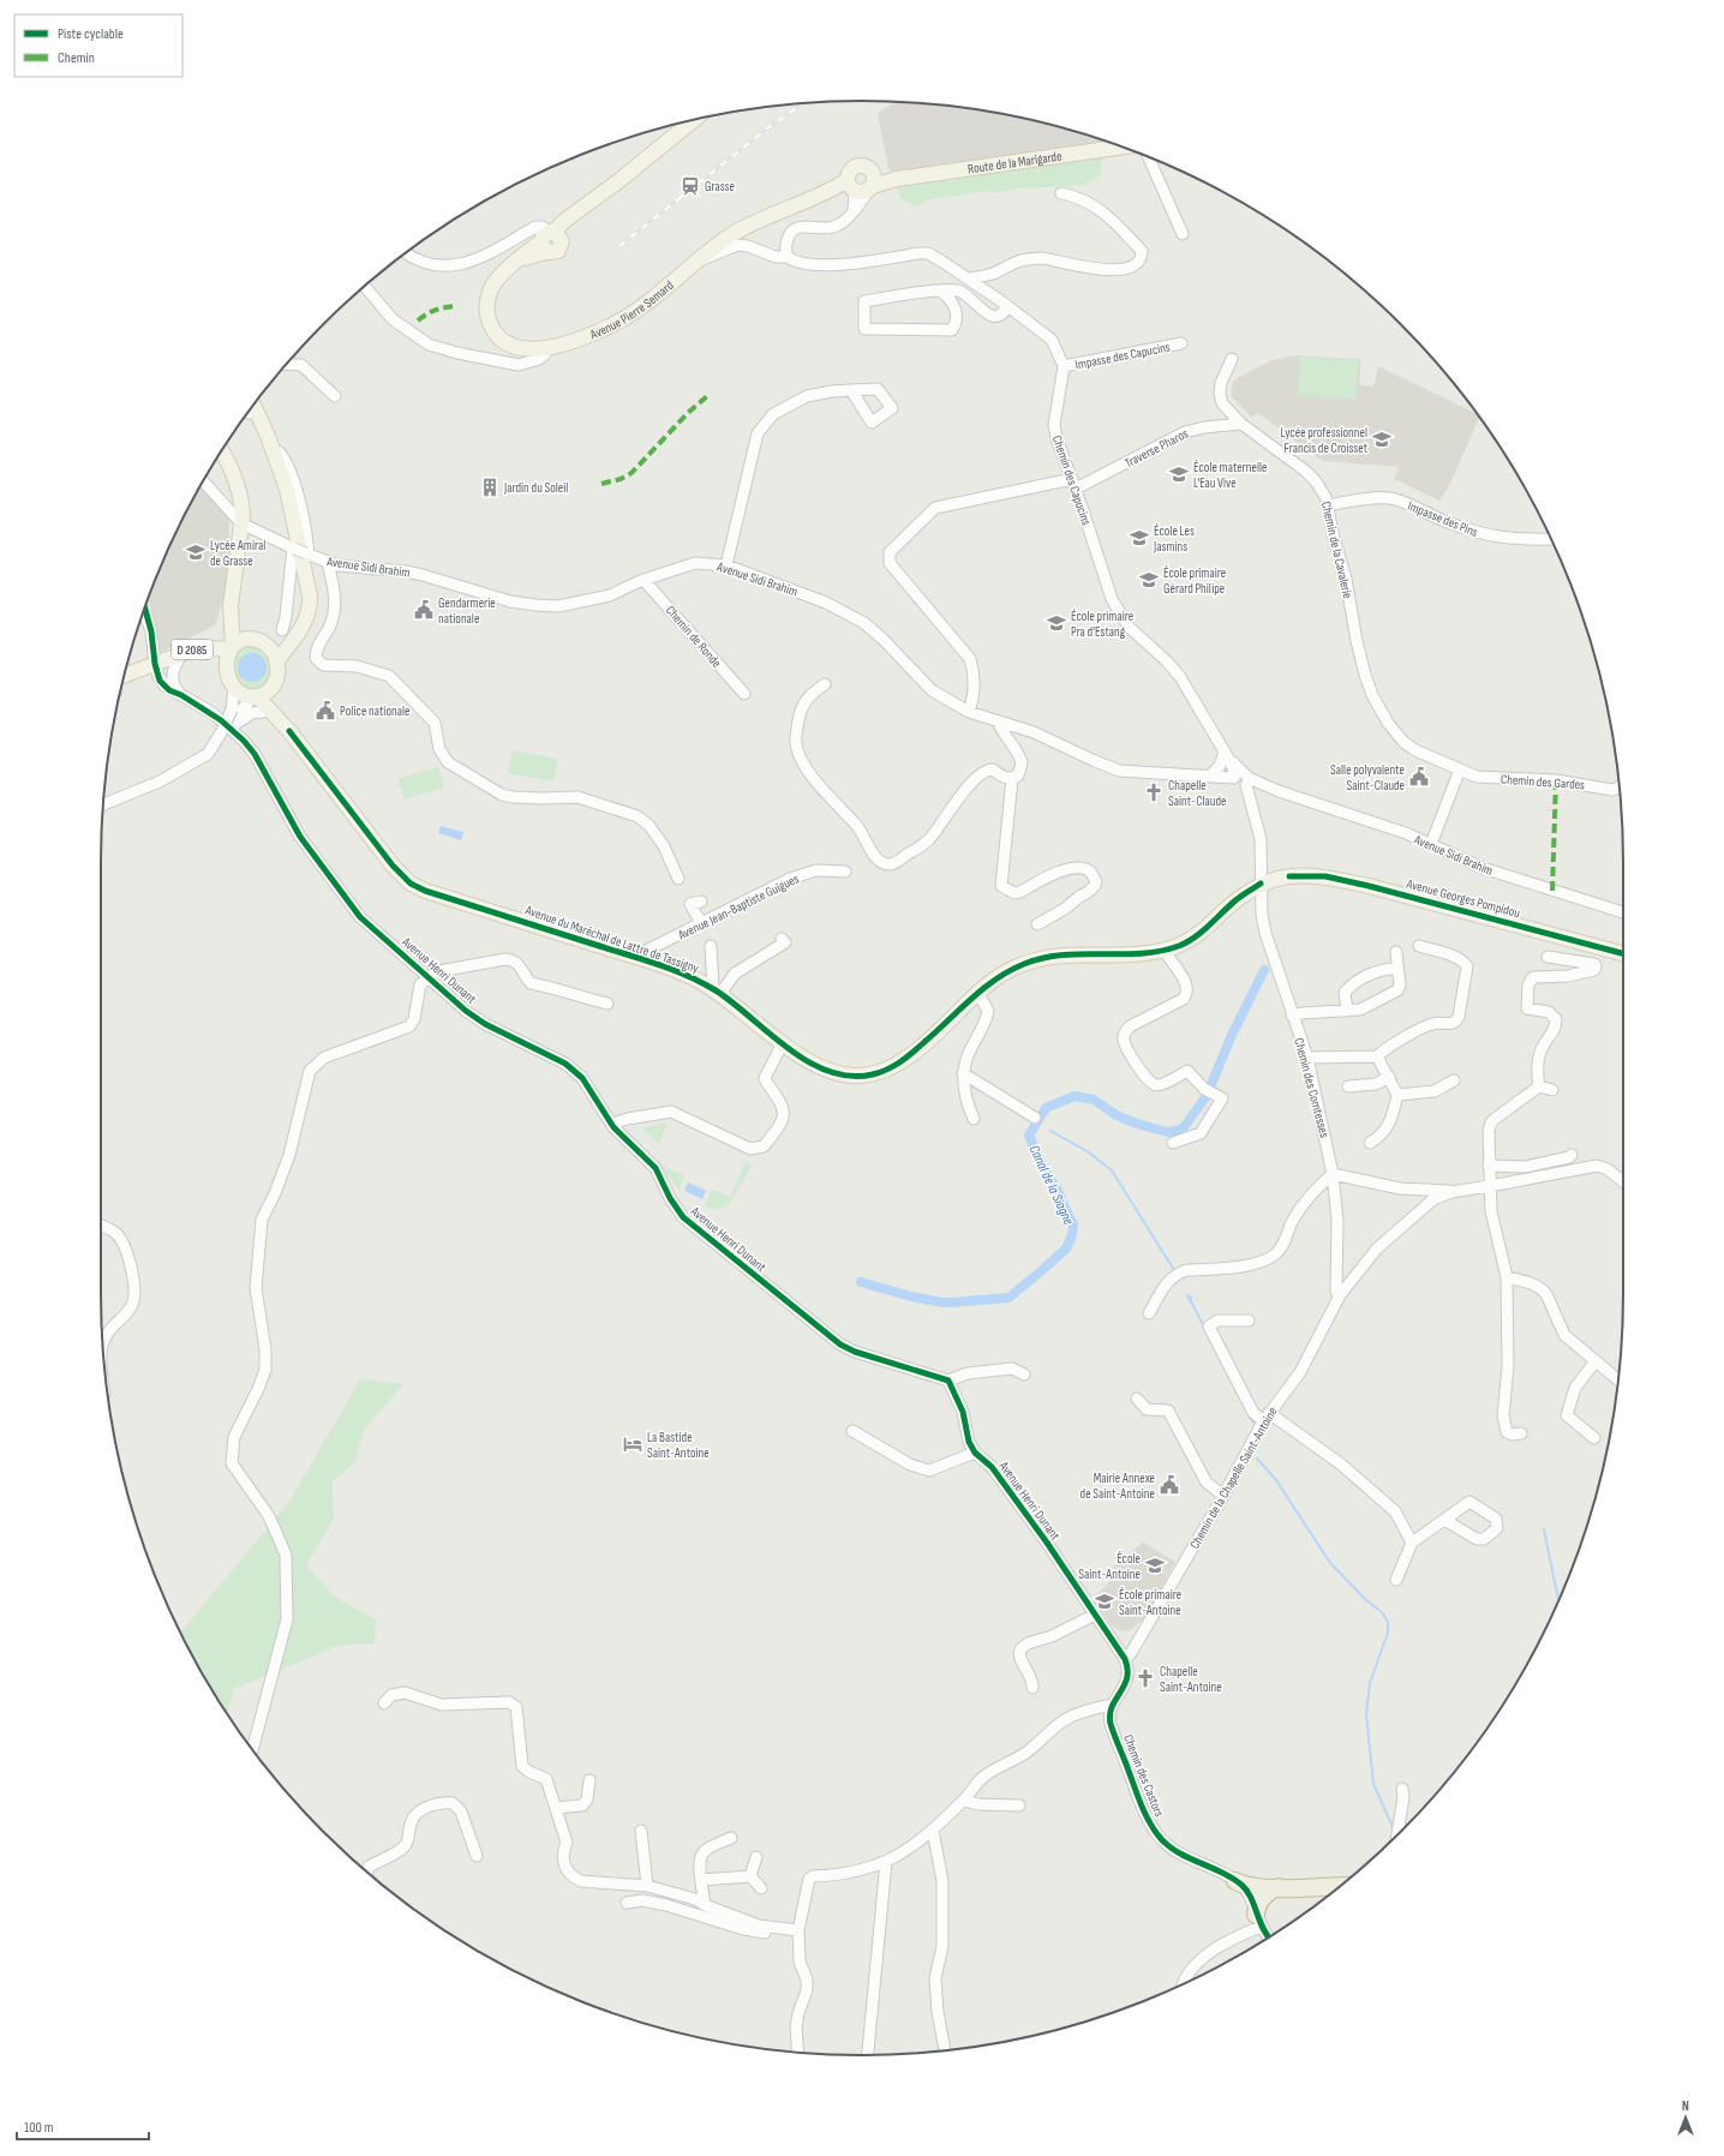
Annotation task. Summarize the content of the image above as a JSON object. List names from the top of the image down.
{
  "streets": {
    "main road": [
      "Route de la Marigarde",
      "Avenue Pierre Semard",
      "D 2085",
      "Avenue Georges Pompidou",
      "Avenue du Maréchal de Lattre de Tassigny"
    ],
    "street": [
      "Impasse des Capucins",
      "Traverse Pharos",
      "Chemin des Capucins",
      "Impasse des Pins",
      "Chemin de la Cavalerie",
      "Avenue Sidi Brahim",
      "Chemin de Ronde",
      "Chemin des Gardes",
      "Avenue Jean-Baptiste Guigues",
      "Avenue Henri Dunant",
      "Chemin des Comtesses",
      "Chemin de la Chapelle Saint-Antoine",
      "Chemin des Castors"
    ]
  },
  "crossings": [
    ["Route de la Marigarde", "Avenue Pierre Semard"],
    ["Impasse des Capucins", "Chemin des Capucins"],
    ["Traverse Pharos", "Chemin des Capucins"],
    ["Traverse Pharos", "Chemin de la Cavalerie"],
    ["Traverse Pharos", "Avenue Sidi Brahim"],
    ["Chemin des Capucins", "Avenue Sidi Brahim"],
    ["Chemin des Capucins", "Avenue Georges Pompidou"],
    ["Chemin des Capucins", "Avenue du Maréchal de Lattre de Tassigny"],
    ["Chemin des Capucins", "Chemin des Comtesses"],
    ["Impasse des Pins", "Chemin de la Cavalerie"],
    ["Chemin de la Cavalerie", "Chemin des Gardes"],
    ["Avenue Sidi Brahim", "Chemin de Ronde"],
    ["D 2085", "Avenue du Maréchal de Lattre de Tassigny"],
    ["D 2085", "Avenue Henri Dunant"],
    ["Avenue Georges Pompidou", "Avenue du Maréchal de Lattre de Tassigny"],
    ["Avenue Georges Pompidou", "Chemin des Comtesses"],
    ["Avenue Jean-Baptiste Guigues", "Avenue du Maréchal de Lattre de Tassigny"],
    ["Avenue du Maréchal de Lattre de Tassigny", "Chemin des Comtesses"],
    ["Avenue Henri Dunant", "Chemin de la Chapelle Saint-Antoine"],
    ["Chemin des Comtesses", "Chemin de la Chapelle Saint-Antoine"]
  ],
  "water": ["Canal de la Siagne"],
  "places": {
    "station": ["Grasse"],
    "school or university": [
      "Lycée professionnel Francis de Croisset",
      "École maternelle L'Eau Vive",
      "École Les Jasmins",
      "Lycée Amiral de Grasse",
      "École primaire Gérard Philipe",
      "École primaire Pra d'Estang",
      "École Saint-Antoine",
      "École primaire Saint-Antoine"
    ],
    "building": ["Jardin du Soleil"],
    "public building": [
      "Gendarmerie nationale",
      "Police nationale",
      "Salle polyvalente Saint-Claude",
      "Mairie Annexe de Saint-Antoine"
    ],
    "church": ["Chapelle Saint-Claude", "Chapelle Saint-Antoine"],
    "hotel": ["La Bastide Saint-Antoine"]
  },
  "legend": ["Piste cyclable", "Chemin"],
  "scale_bar": "100 m",
  "north": "top"
}
